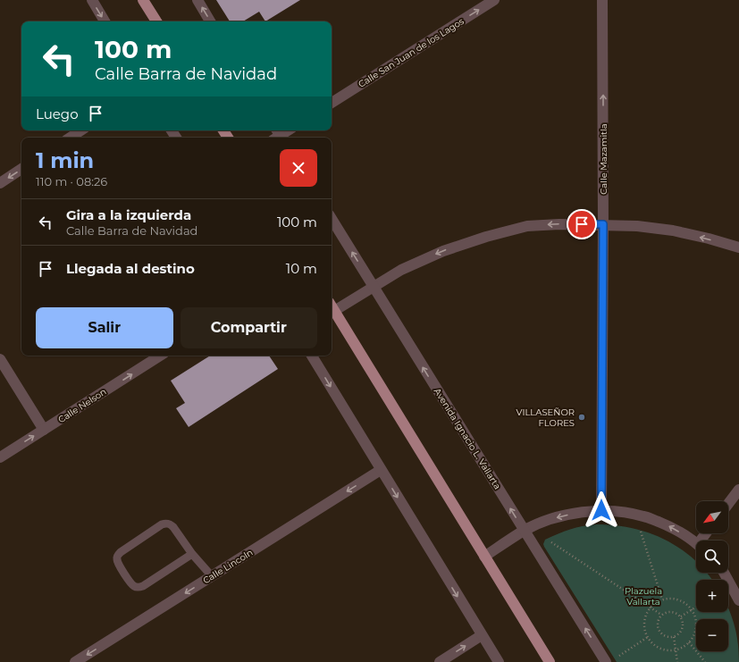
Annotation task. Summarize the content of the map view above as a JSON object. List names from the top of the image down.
{
  "streets": {
    "street": [
      "Calle San Juan de los Lagos",
      "Calle Mazamitla",
      "Calle Nelson",
      "Avenida Ignacio L. Vallarta",
      "Calle Lincoln"
    ]
  },
  "one_way": [
    "Calle San Juan de los Lagos",
    "Calle Mazamitla",
    "Calle Nelson",
    "Calle Lincoln"
  ],
  "parks": ["Plazuela Vallarta"],
  "places": ["VILLASEÑOR FLORES"],
  "north": "bottom left",
  "page": {
    "turn": ["100 m", "Calle Barra de Navidad"],
    "then": "Luego",
    "heading": ["1 min", "110 m · 08:26"],
    "list": [
      {
        "name": "Gira a la izquierda",
        "note": "Calle Barra de Navidad",
        "value": "100 m"
      },
      {
        "name": "Llegada al destino",
        "value": "10 m"
      }
    ],
    "buttons": ["Salir", "Compartir"],
    "map_buttons": ["+", "−"]
  }
}
